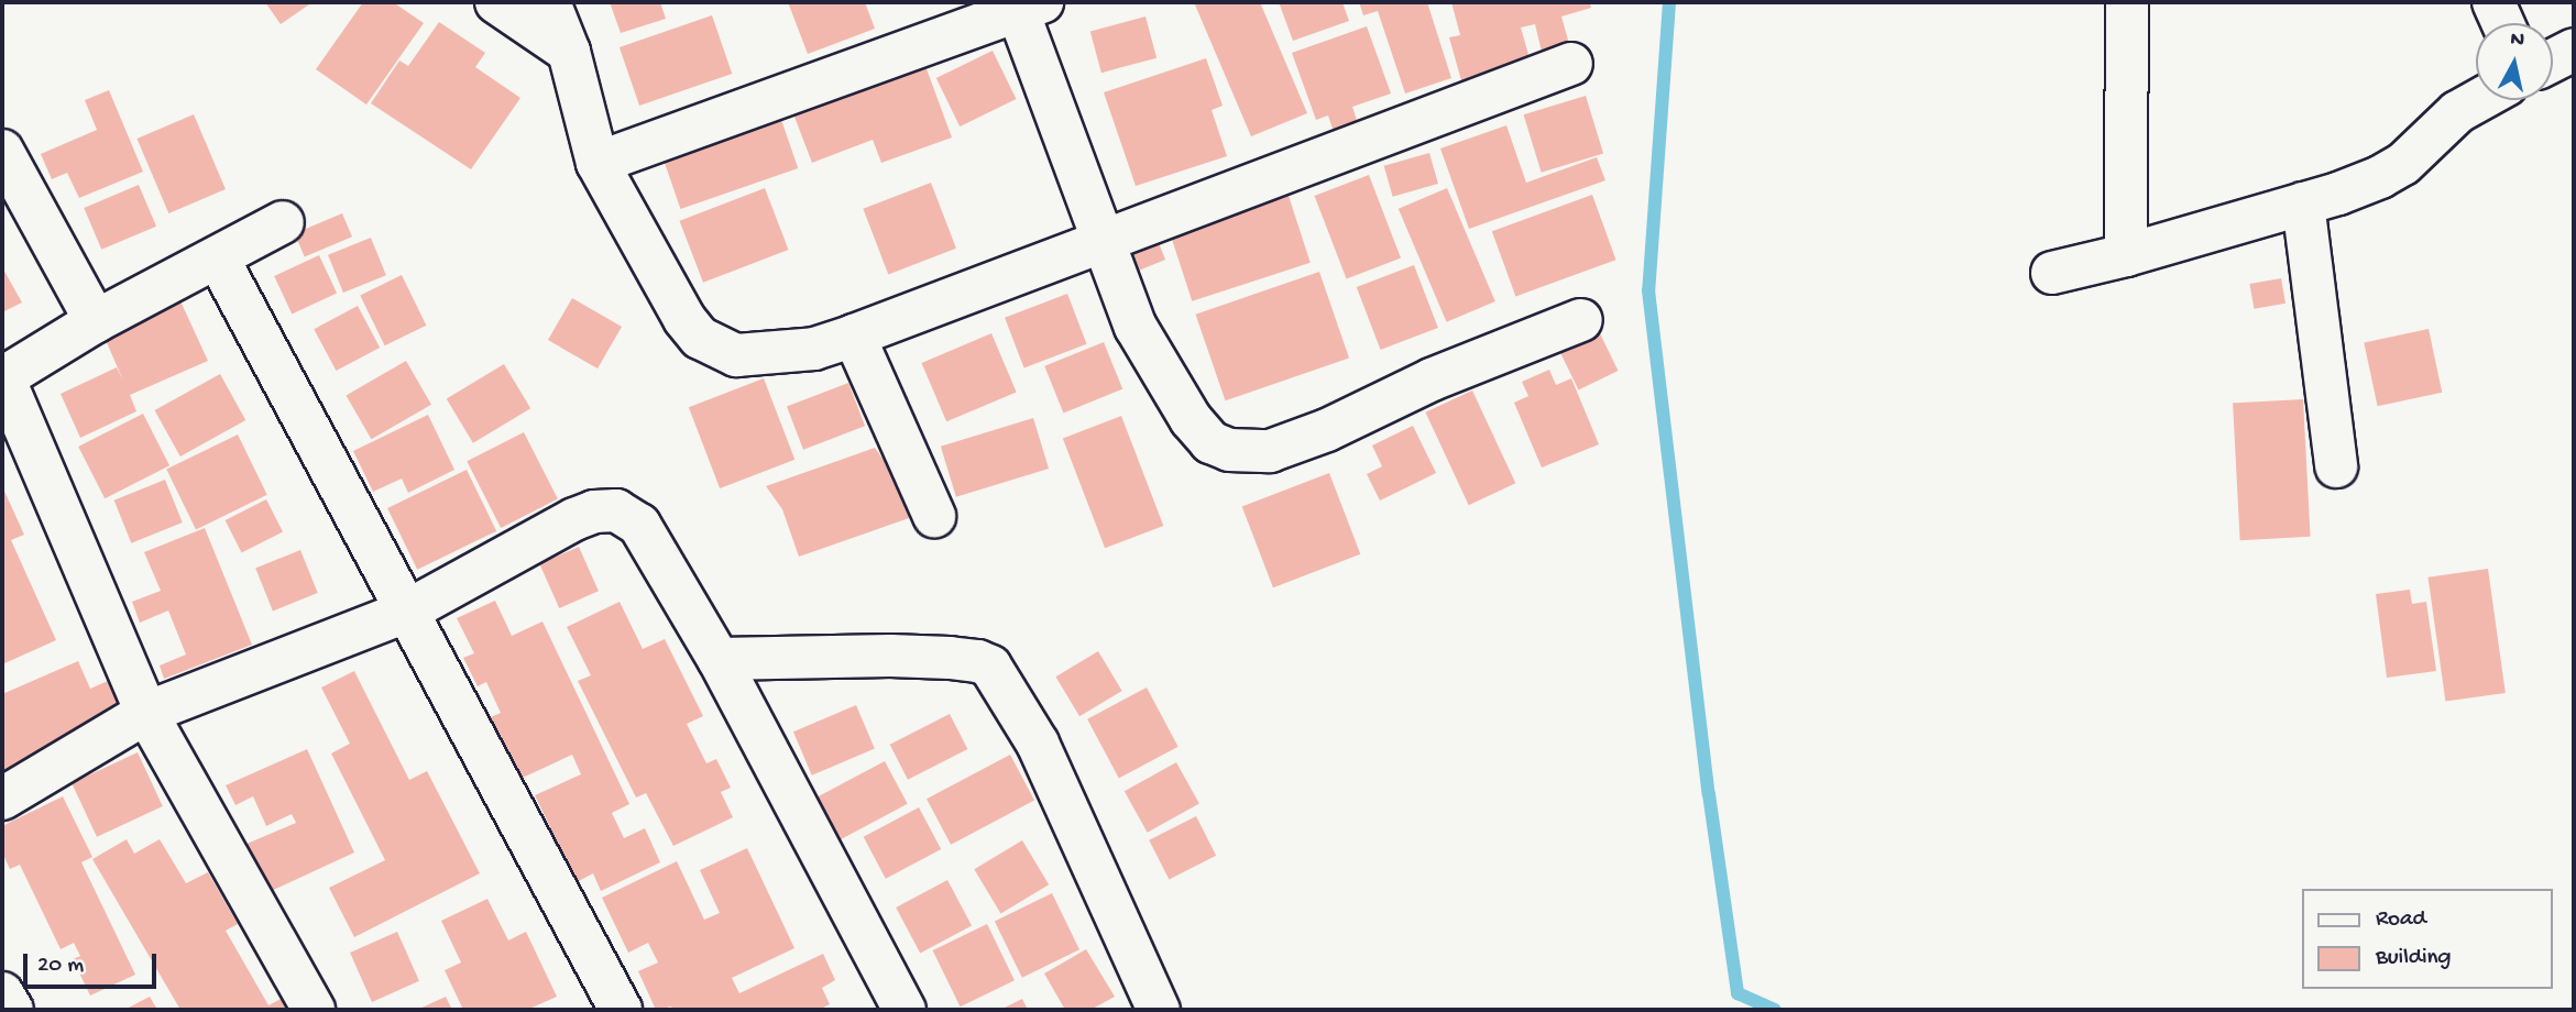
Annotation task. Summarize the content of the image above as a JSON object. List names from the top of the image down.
{
  "legend": ["Road", "Building"],
  "scale_bar": "20 m",
  "north": "top"
}
